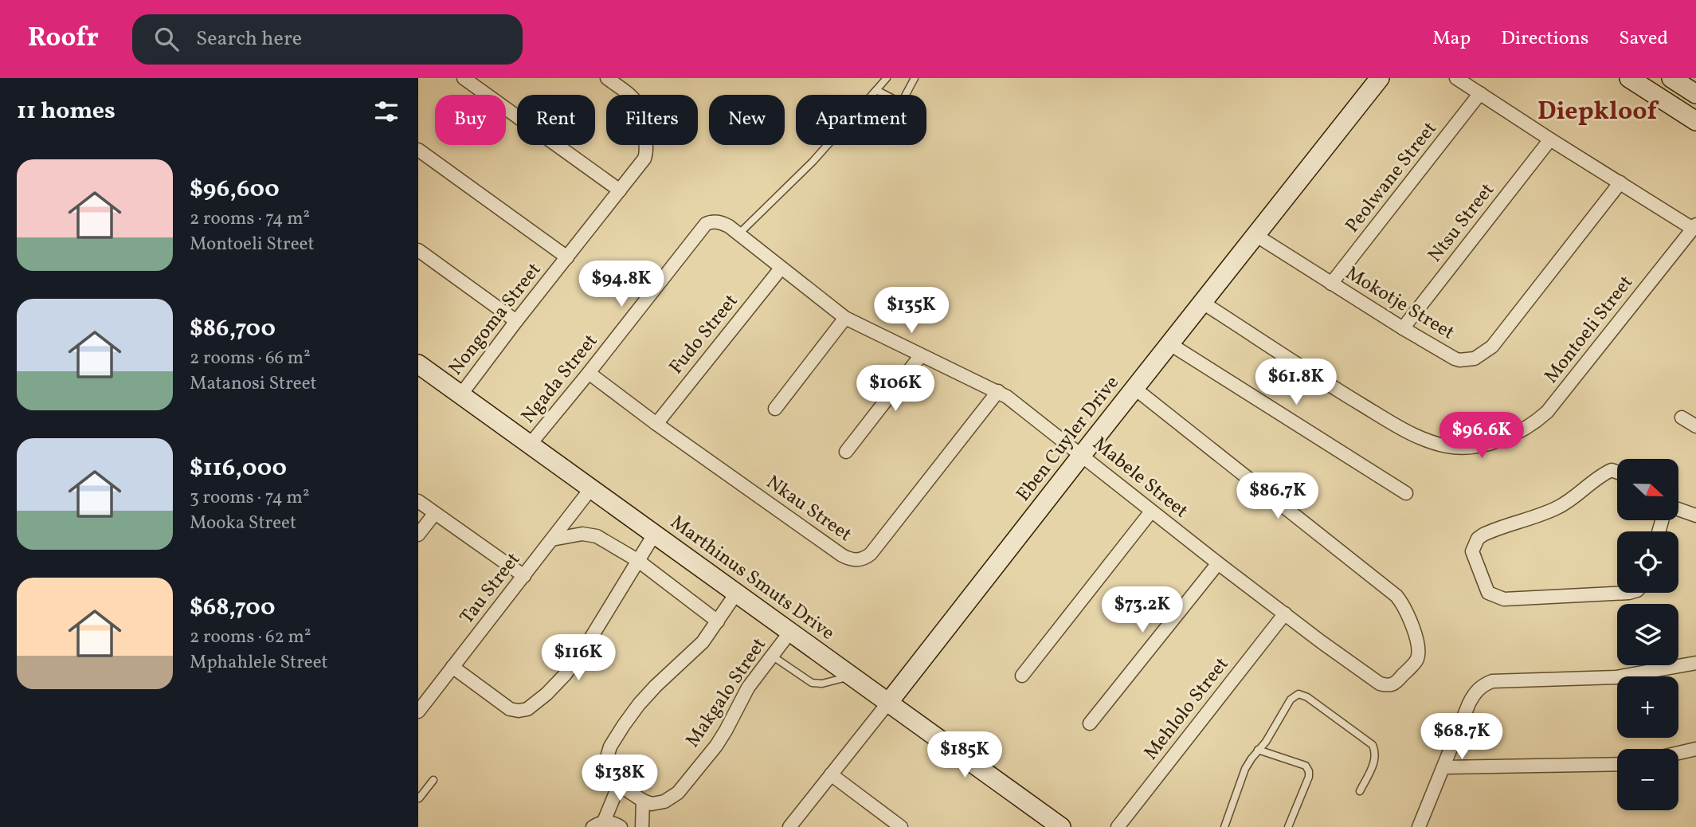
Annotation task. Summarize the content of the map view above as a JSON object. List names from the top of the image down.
{
  "streets": {
    "street": [
      "Peolwane Street",
      "Ntsu Street",
      "Mokotje Street",
      "Nongoma Street",
      "Montoeli Street",
      "Fudo Street",
      "Ngada Street",
      "Eben Cuyler Drive",
      "Mabele Street",
      "Nkau Street",
      "Marthinus Smuts Drive",
      "Tau Street",
      "Makgalo Street",
      "Mehlolo Street"
    ]
  },
  "crossings": [
    ["Peolwane Street", "Mokotje Street"],
    ["Ntsu Street", "Mokotje Street"],
    ["Mokotje Street", "Eben Cuyler Drive"],
    ["Nongoma Street", "Marthinus Smuts Drive"],
    ["Montoeli Street", "Eben Cuyler Drive"],
    ["Fudo Street", "Mabele Street"],
    ["Fudo Street", "Nkau Street"],
    ["Ngada Street", "Mabele Street"],
    ["Ngada Street", "Nkau Street"],
    ["Ngada Street", "Marthinus Smuts Drive"],
    ["Eben Cuyler Drive", "Mabele Street"],
    ["Eben Cuyler Drive", "Marthinus Smuts Drive"],
    ["Mabele Street", "Nkau Street"],
    ["Mabele Street", "Mehlolo Street"],
    ["Marthinus Smuts Drive", "Tau Street"],
    ["Marthinus Smuts Drive", "Makgalo Street"]
  ],
  "districts": ["Diepkloof"],
  "north": "right",
  "page": {
    "header": "Roofr",
    "search": "Search here",
    "nav": ["Map", "Directions", "Saved"],
    "heading": "11 homes",
    "chip": [
      "Buy",
      "Rent",
      "Filters",
      "New",
      "Apartment"
    ],
    "list": [
      {
        "name": "$96,600",
        "note": "2 rooms · 74 m² · Montoeli Street"
      },
      {
        "name": "$86,700",
        "note": "2 rooms · 66 m² · Matanosi Street"
      },
      {
        "name": "$116,000",
        "note": "3 rooms · 74 m² · Mooka Street"
      },
      {
        "name": "$68,700",
        "note": "2 rooms · 62 m² · Mphahlele Street"
      }
    ],
    "price": [
      "$94.8K",
      "$135K",
      "$61.8K",
      "$106K",
      "$96.6K",
      "$86.7K",
      "$73.2K",
      "$116K",
      "$68.7K",
      "$185K",
      "$138K"
    ],
    "map_buttons": ["+", "−"]
  }
}
